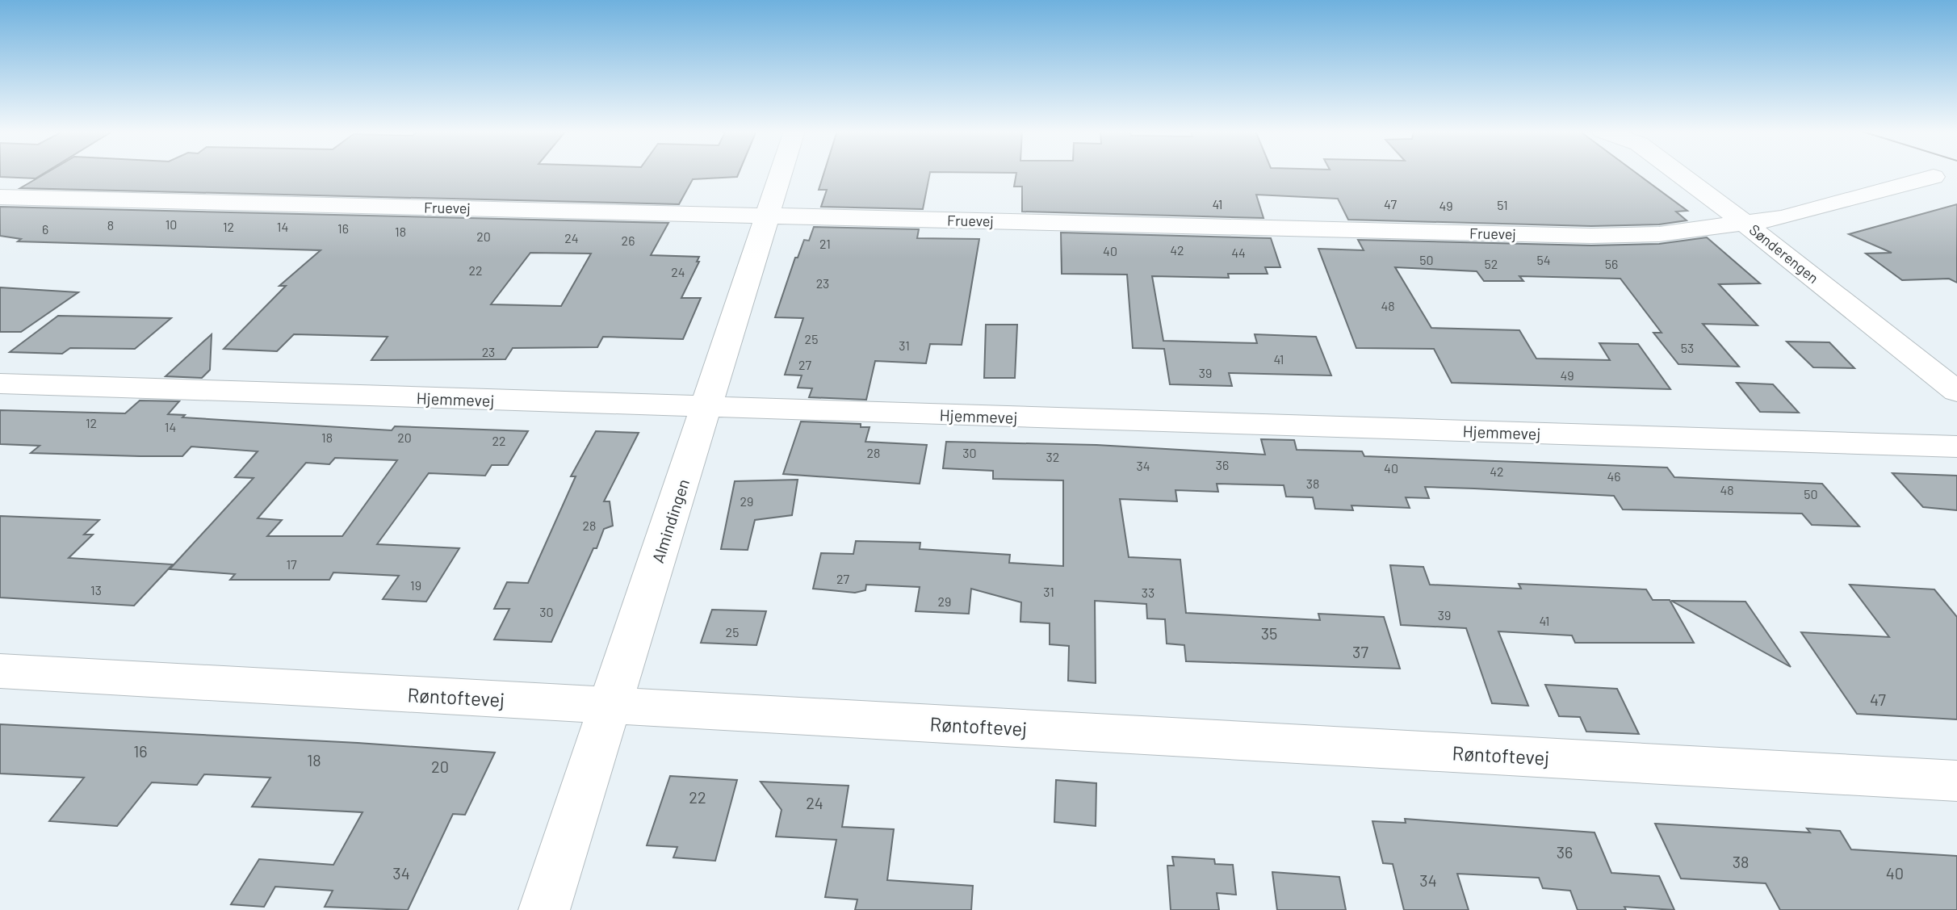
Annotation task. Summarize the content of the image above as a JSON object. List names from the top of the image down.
{
  "streets": {
    "street": [
      "Fruevej",
      "Sønderengen",
      "Hjemmevej",
      "Almindingen",
      "Røntoftevej"
    ]
  },
  "crossings": [
    ["Fruevej", "Sønderengen"],
    ["Fruevej", "Almindingen"],
    ["Hjemmevej", "Almindingen"],
    ["Almindingen", "Røntoftevej"]
  ],
  "house_numbers": [
    "41",
    "47",
    "51",
    "49",
    "10",
    "8",
    "12",
    "14",
    "16",
    "6",
    "18",
    "20",
    "24",
    "26",
    "21",
    "42",
    "40",
    "44",
    "50",
    "54",
    "52",
    "56",
    "22",
    "24",
    "23",
    "48",
    "25",
    "31",
    "53",
    "23",
    "41",
    "27",
    "39",
    "49",
    "12",
    "14",
    "18",
    "20",
    "22",
    "28",
    "30",
    "32",
    "36",
    "34",
    "40",
    "42",
    "46",
    "38",
    "48",
    "50",
    "29",
    "28",
    "17",
    "27",
    "19",
    "13",
    "31",
    "33",
    "29",
    "30",
    "39",
    "41",
    "25",
    "35",
    "37",
    "47",
    "16",
    "18",
    "20",
    "22",
    "24",
    "36",
    "38",
    "34",
    "40",
    "34"
  ]
}
